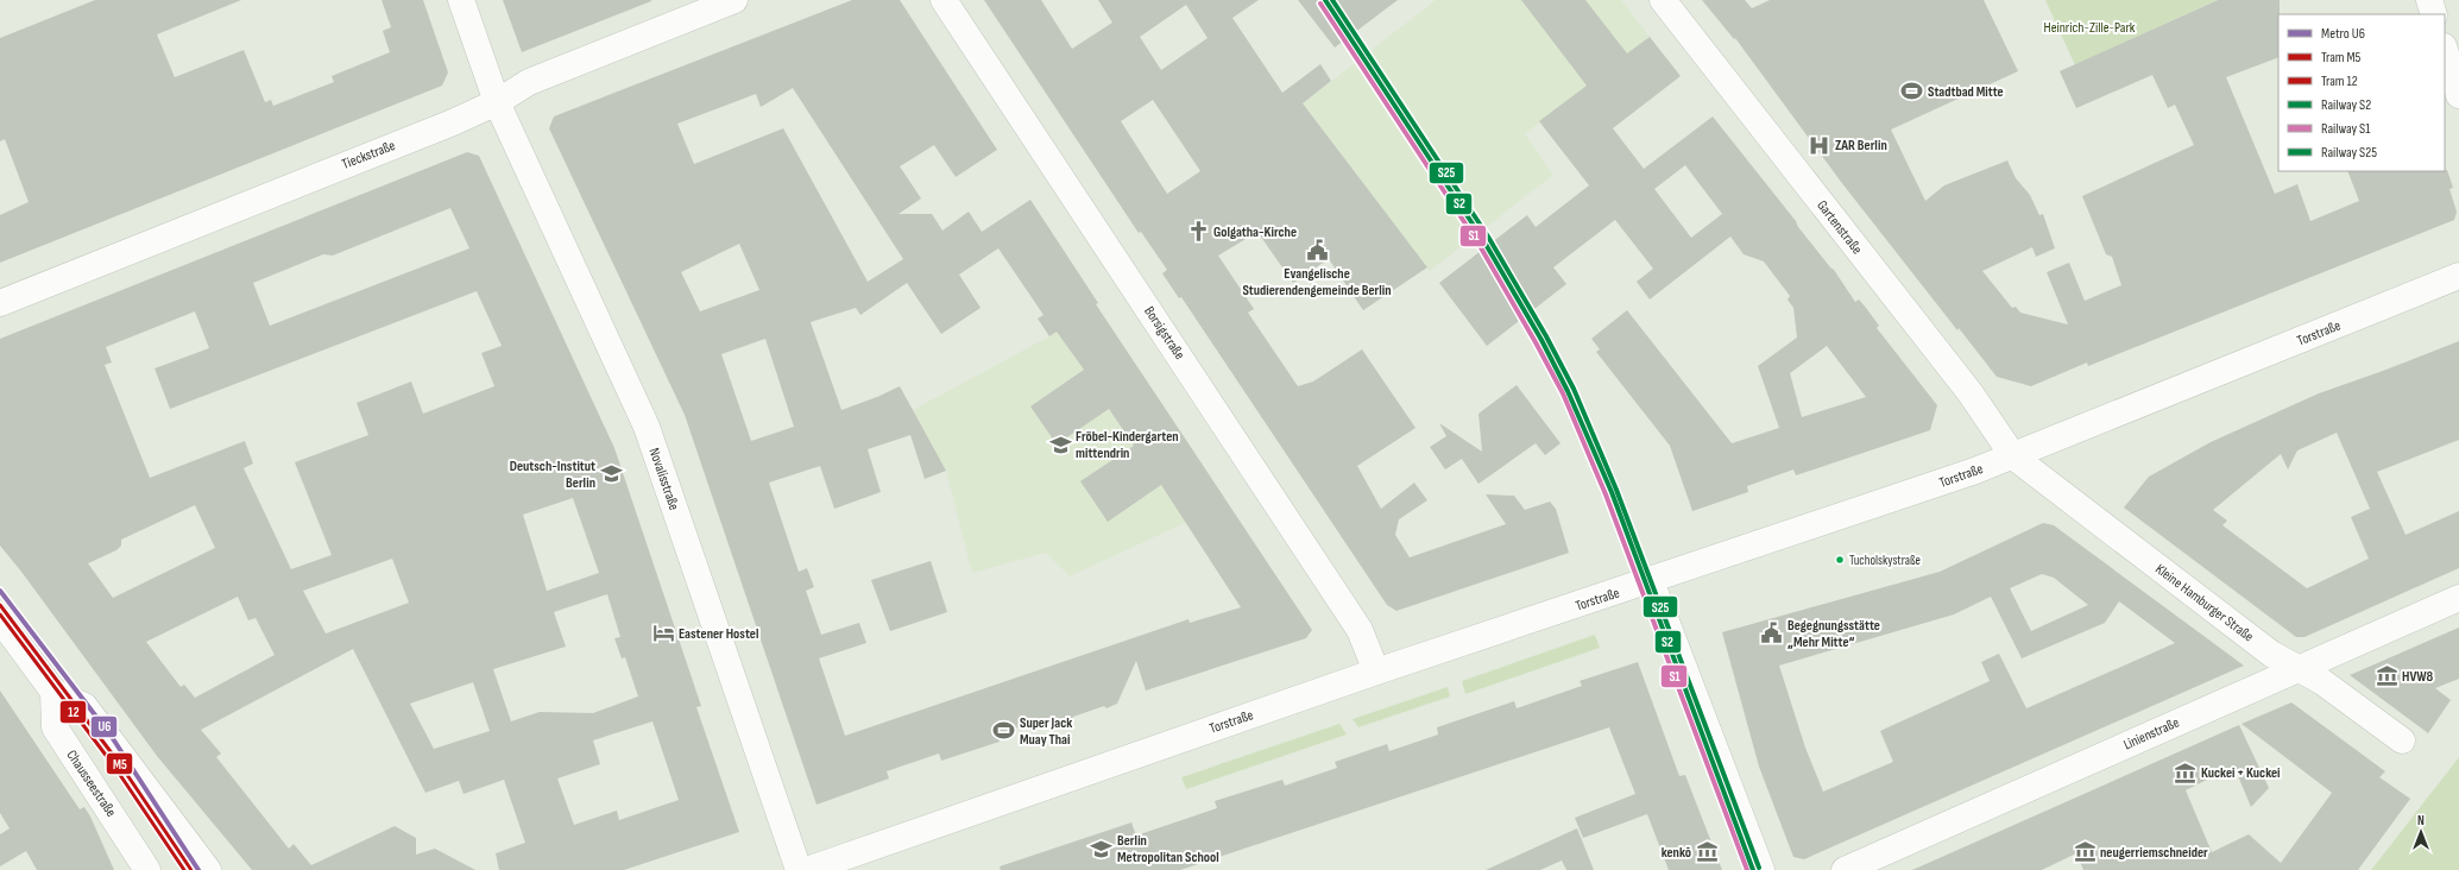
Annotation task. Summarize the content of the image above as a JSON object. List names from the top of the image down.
{
  "streets": {
    "street": [
      "Tieckstraße",
      "Gartenstraße",
      "Borsigstraße",
      "Torstraße",
      "Novalisstraße",
      "Kleine Hamburger Straße",
      "Linienstraße",
      "Chausseestraße"
    ]
  },
  "crossings": [
    ["Tieckstraße", "Novalisstraße"],
    ["Gartenstraße", "Torstraße"],
    ["Gartenstraße", "Kleine Hamburger Straße"],
    ["Borsigstraße", "Torstraße"],
    ["Torstraße", "Kleine Hamburger Straße"],
    ["Kleine Hamburger Straße", "Linienstraße"]
  ],
  "parks": ["Heinrich-Zille-Park"],
  "places": {
    "sports": ["Stadtbad Mitte", "Super Jack Muay Thai"],
    "hospital": ["ZAR Berlin"],
    "church": ["Golgatha-Kirche"],
    "public building": ["Evangelische Studierendengemeinde Berlin", "Begegnungsstätte „Mehr Mitte“"],
    "school or university": ["Fröbel-Kindergarten mittendrin", "Deutsch-Institut Berlin", "Berlin Metropolitan School"],
    "other": ["Tucholskystraße"],
    "hotel": ["Eastener Hostel"],
    "museum": [
      "HVW8",
      "Kuckei + Kuckei",
      "kenkō",
      "neugerriemschneider"
    ]
  },
  "lines": [
    "rail line S2",
    "rail line S25",
    "rail line S1",
    "metro line U6",
    "tram line M5",
    "tram line 12"
  ],
  "legend": [
    "Metro U6",
    "Tram M5",
    "Tram 12",
    "Railway S2",
    "Railway S1",
    "Railway S25"
  ],
  "north": "top"
}
